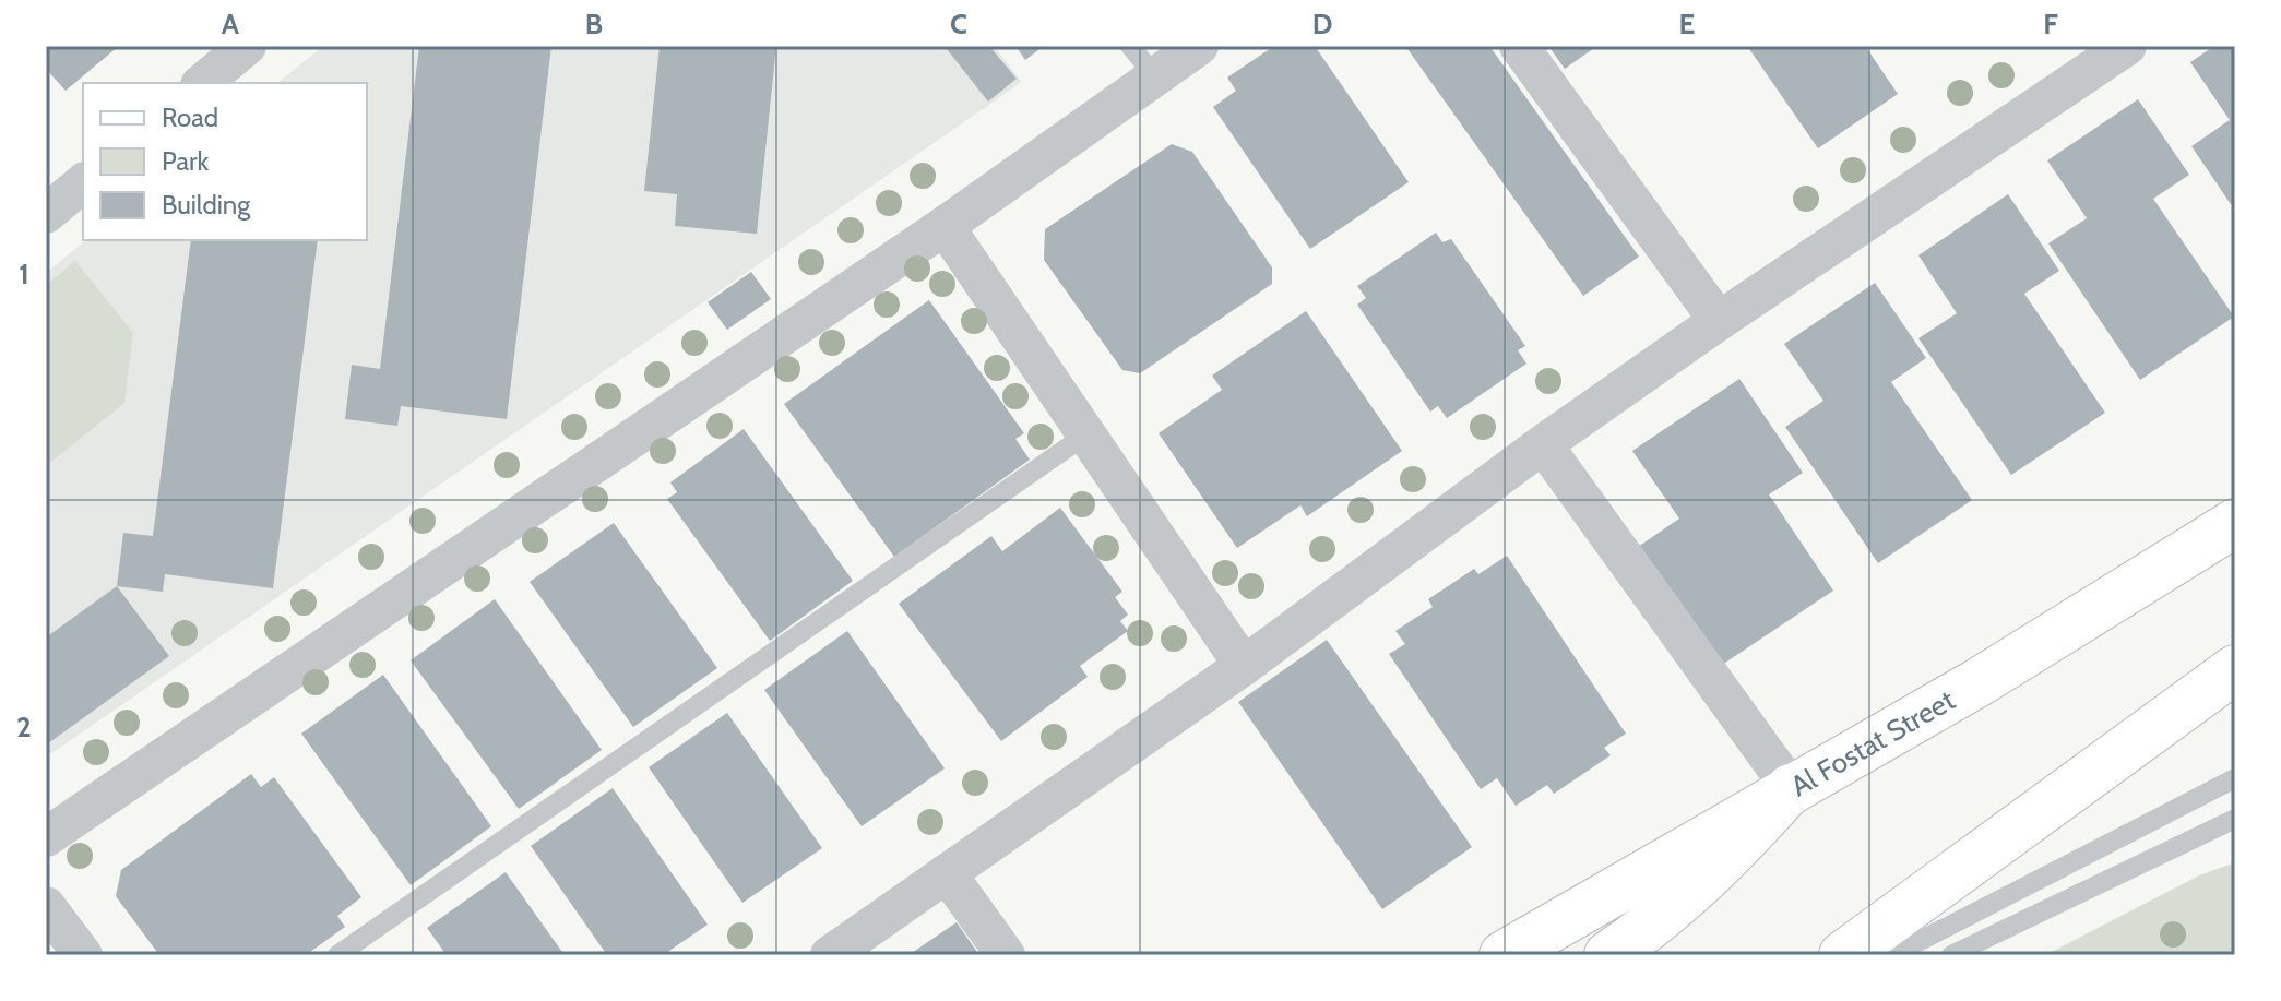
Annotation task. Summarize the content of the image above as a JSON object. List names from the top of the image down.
{
  "streets": {
    "main road": ["Al Fostat Street"]
  },
  "legend": ["Road", "Park", "Building"],
  "grid": {
    "columns": [
      "A",
      "B",
      "C",
      "D",
      "E",
      "F"
    ],
    "rows": ["1", "2"]
  }
}
